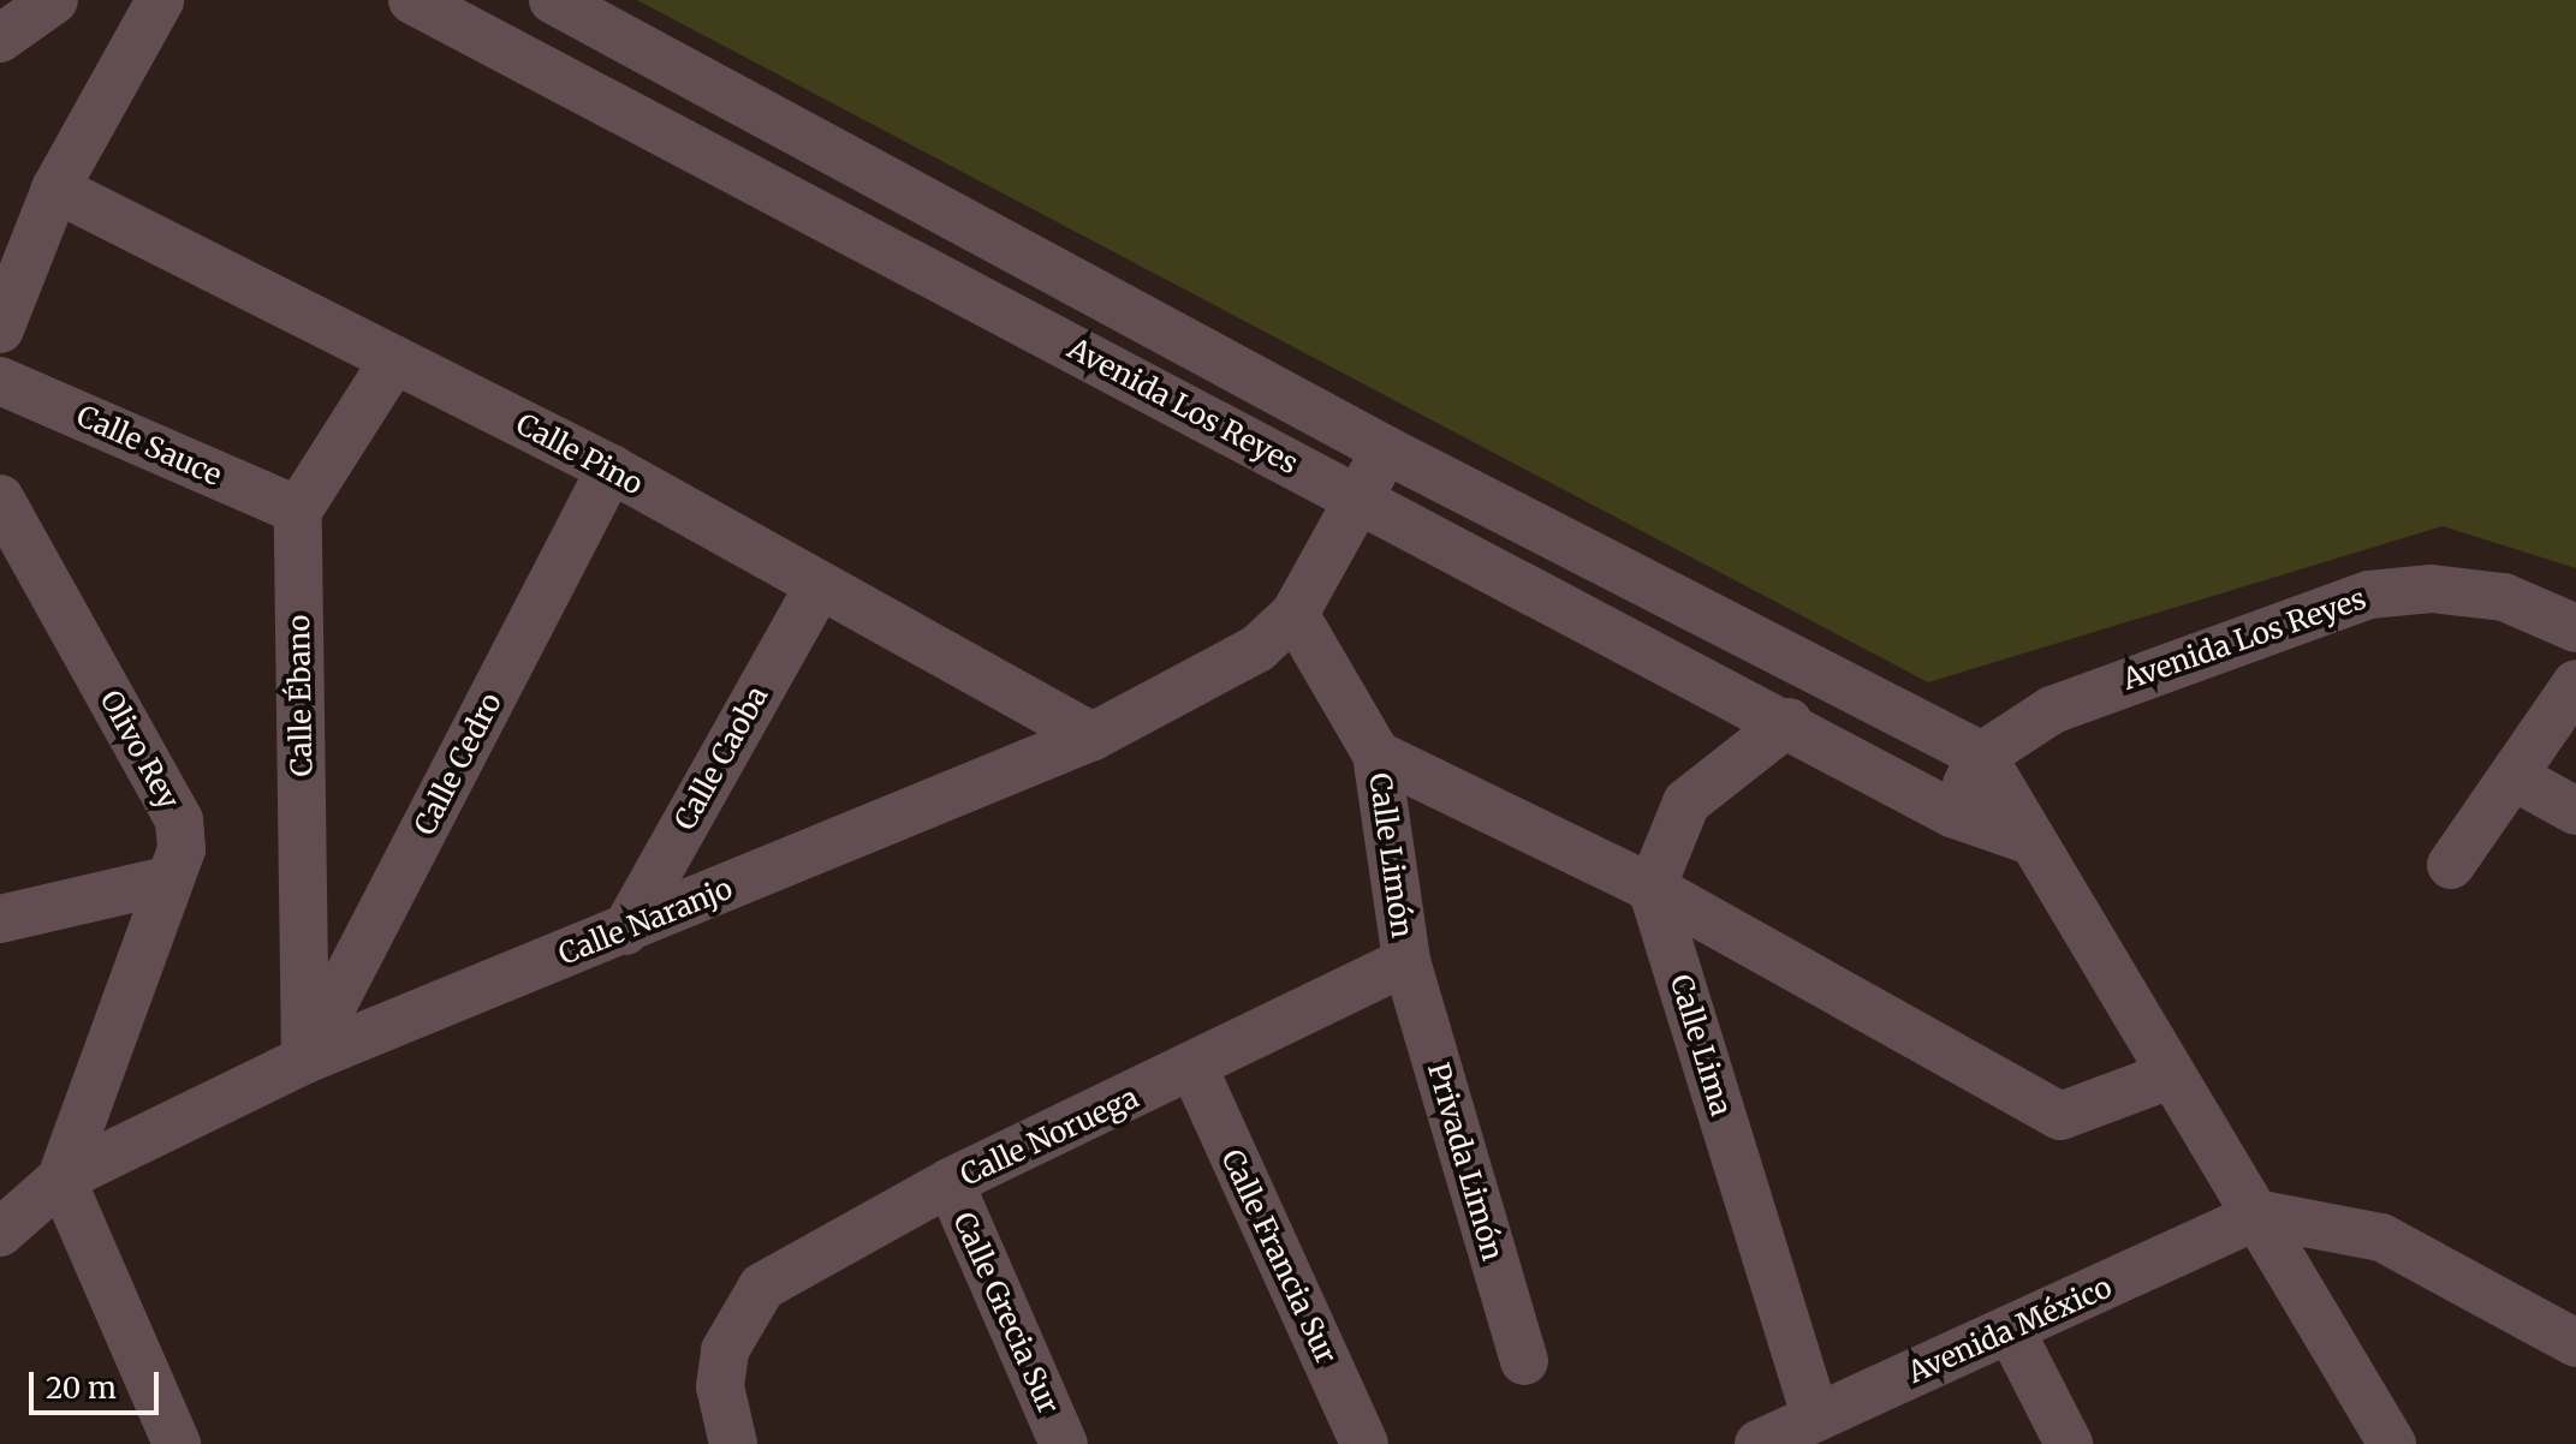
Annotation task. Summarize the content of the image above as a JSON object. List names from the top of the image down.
{
  "streets": {
    "street": [
      "Avenida Los Reyes",
      "Calle Sauce",
      "Calle Pino",
      "Calle Ébano",
      "Olivo Rey",
      "Calle Caoba",
      "Calle Cedro",
      "Calle Limón",
      "Calle Naranjo",
      "Calle Lima",
      "Calle Noruega",
      "Privada Limón",
      "Calle Francia Sur",
      "Calle Grecia Sur",
      "Avenida México"
    ]
  },
  "crossings": [
    ["Calle Sauce", "Calle Ébano"],
    ["Calle Pino", "Calle Caoba"],
    ["Calle Pino", "Calle Cedro"],
    ["Calle Pino", "Calle Naranjo"],
    ["Calle Ébano", "Calle Cedro"],
    ["Calle Ébano", "Calle Naranjo"],
    ["Olivo Rey", "Calle Naranjo"],
    ["Calle Caoba", "Calle Naranjo"],
    ["Calle Cedro", "Calle Naranjo"],
    ["Calle Limón", "Calle Naranjo"],
    ["Calle Limón", "Calle Noruega"],
    ["Calle Limón", "Privada Limón"],
    ["Calle Lima", "Avenida México"],
    ["Calle Noruega", "Privada Limón"],
    ["Calle Noruega", "Calle Francia Sur"],
    ["Calle Noruega", "Calle Grecia Sur"]
  ],
  "scale_bar": "20 m"
}
